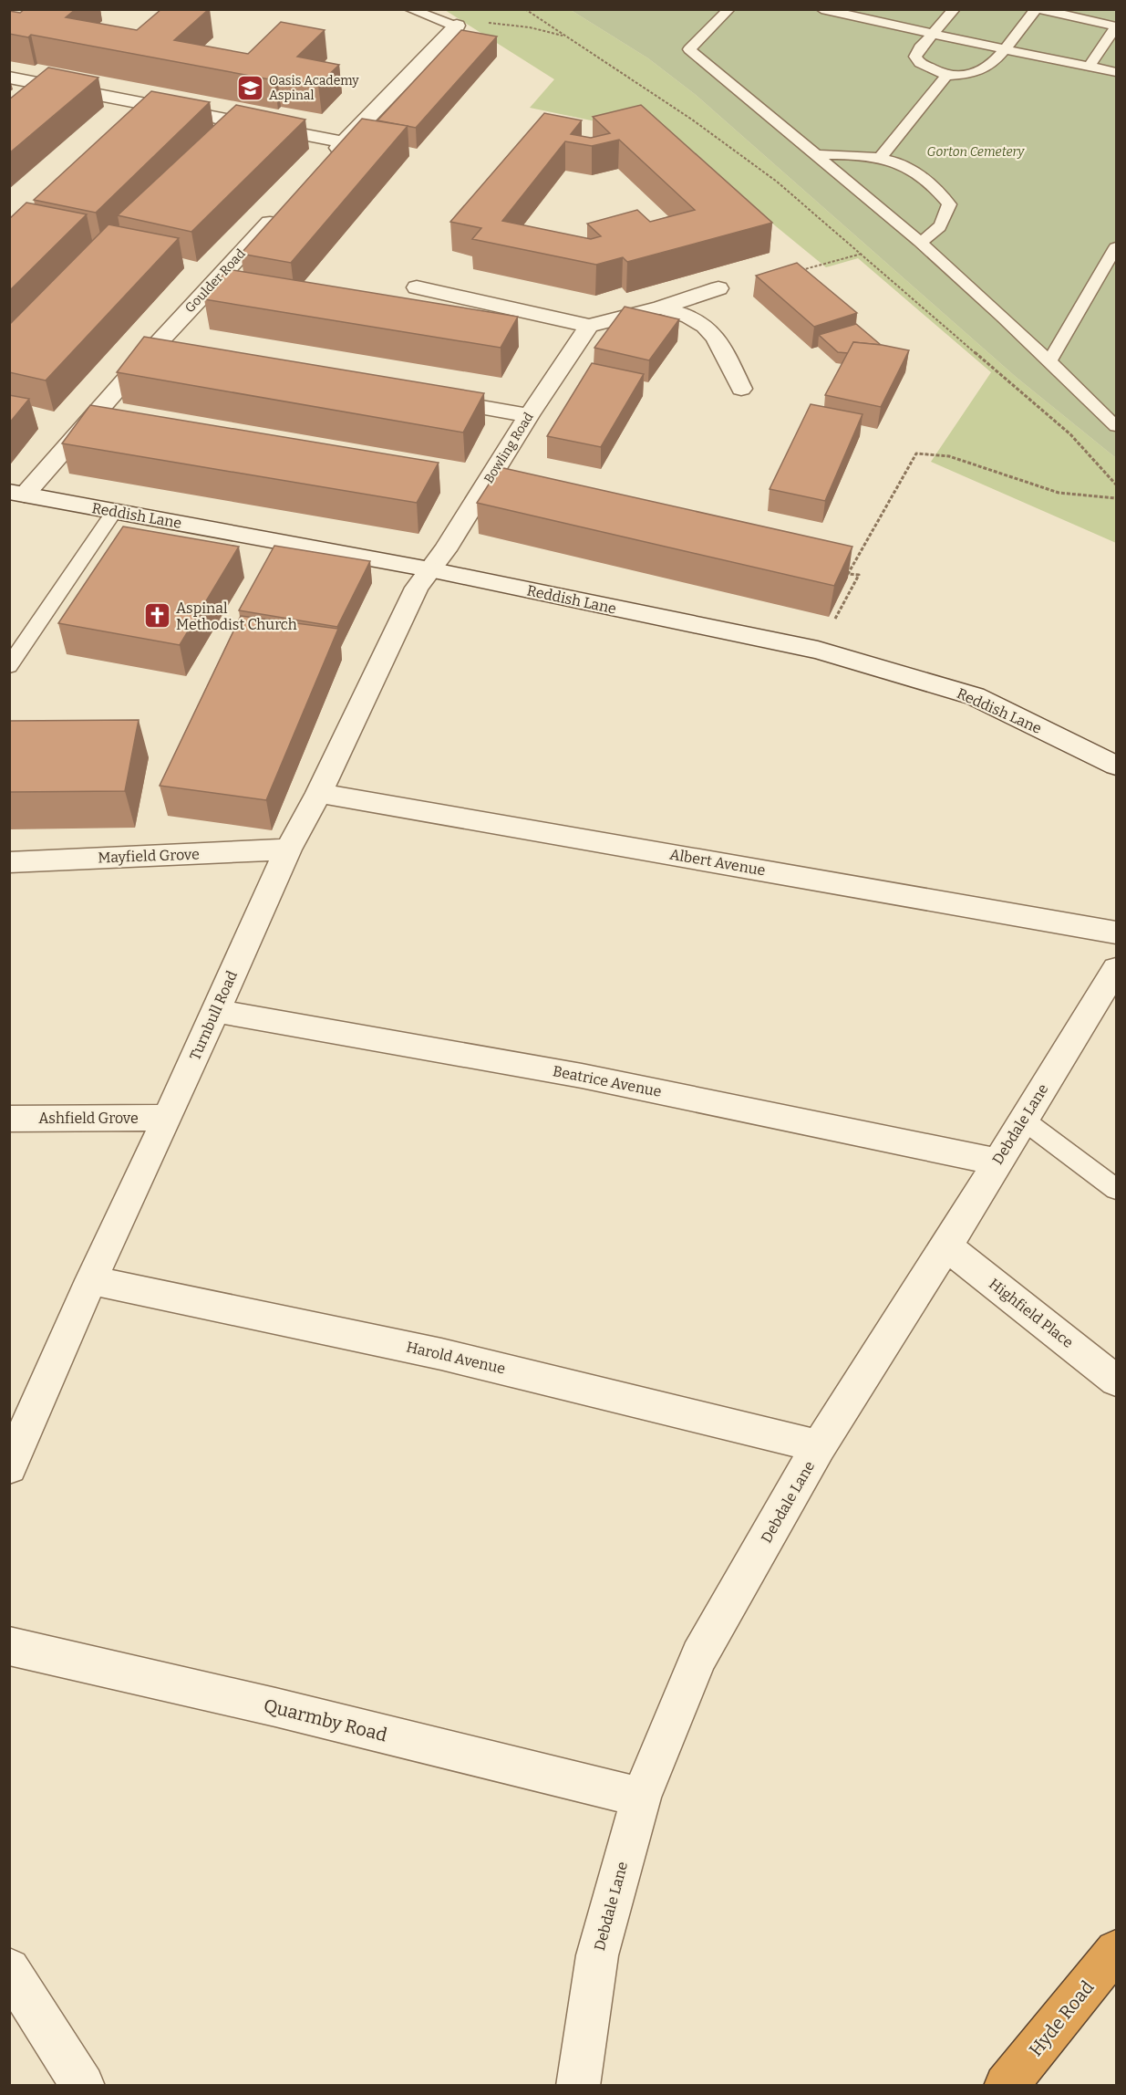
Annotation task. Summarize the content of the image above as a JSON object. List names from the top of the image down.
{
  "streets": {
    "highway": ["Hyde Road"],
    "street": [
      "Goulder Road",
      "Bowling Road",
      "Reddish Lane",
      "Mayfield Grove",
      "Albert Avenue",
      "Turnbull Road",
      "Beatrice Avenue",
      "Ashfield Grove",
      "Debdale Lane",
      "Highfield Place",
      "Harold Avenue",
      "Quarmby Road"
    ]
  },
  "crossings": [
    ["Goulder Road", "Reddish Lane"],
    ["Bowling Road", "Reddish Lane"],
    ["Bowling Road", "Turnbull Road"],
    ["Reddish Lane", "Turnbull Road"],
    ["Mayfield Grove", "Turnbull Road"],
    ["Albert Avenue", "Turnbull Road"],
    ["Turnbull Road", "Beatrice Avenue"],
    ["Turnbull Road", "Ashfield Grove"],
    ["Turnbull Road", "Harold Avenue"],
    ["Beatrice Avenue", "Debdale Lane"],
    ["Debdale Lane", "Highfield Place"],
    ["Debdale Lane", "Harold Avenue"],
    ["Debdale Lane", "Quarmby Road"]
  ],
  "parks": ["Gorton Cemetery"],
  "places": {
    "school or university": ["Oasis Academy Aspinal"],
    "church": ["Aspinal Methodist Church"]
  }
}
